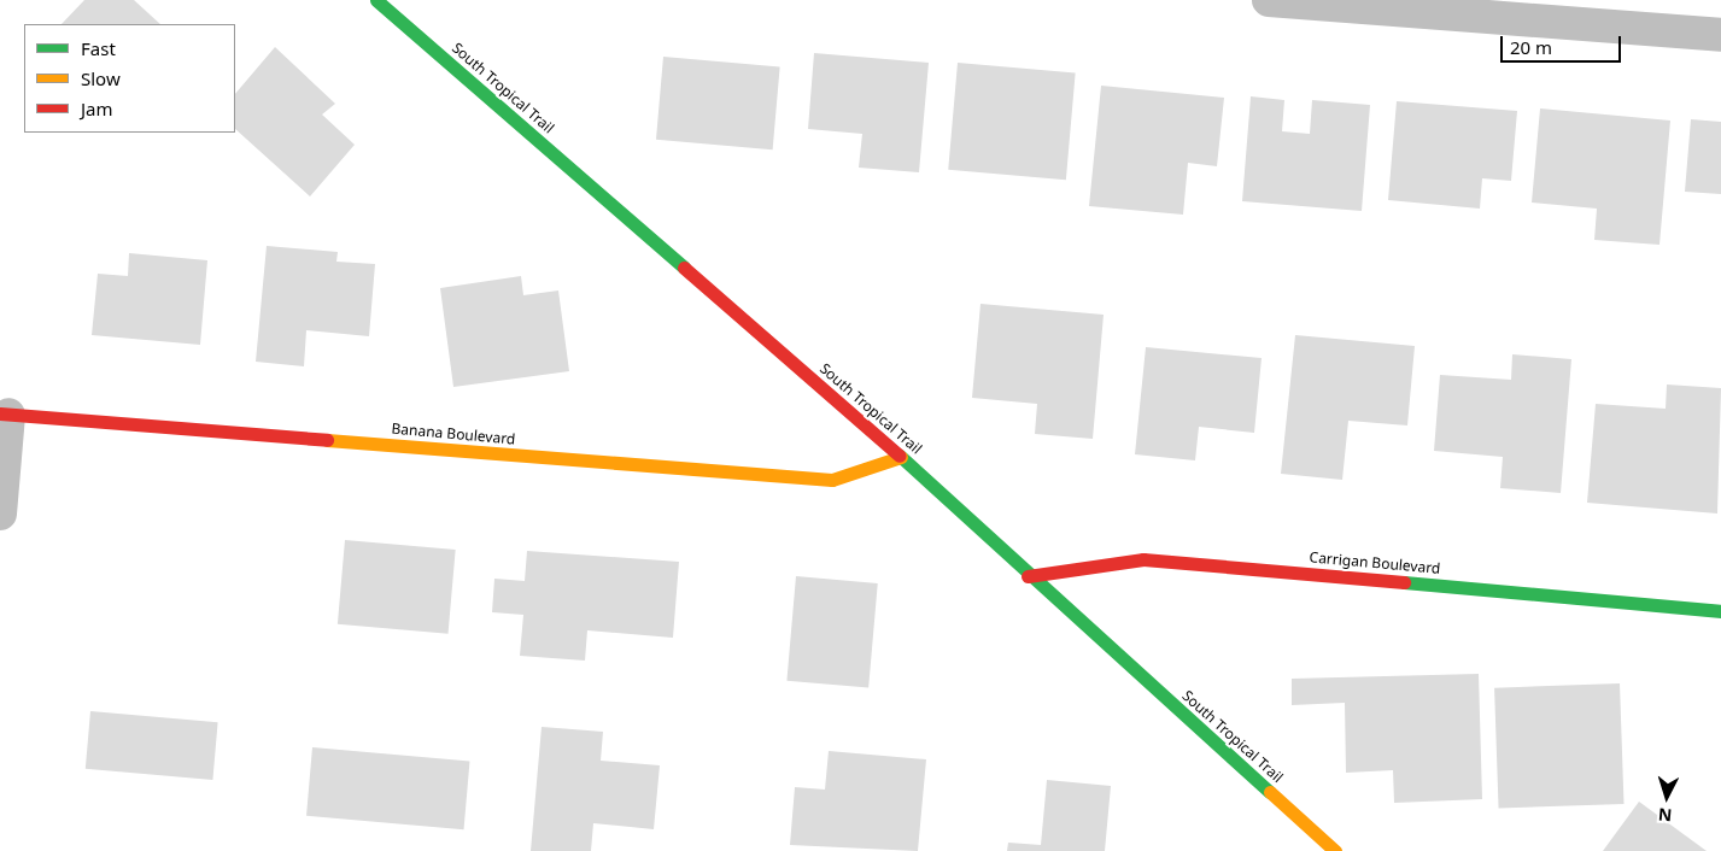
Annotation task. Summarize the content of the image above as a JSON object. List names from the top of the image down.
{
  "streets": {
    "street": ["South Tropical Trail", "Banana Boulevard", "Carrigan Boulevard"]
  },
  "crossings": [
    ["South Tropical Trail", "Banana Boulevard"],
    ["South Tropical Trail", "Carrigan Boulevard"]
  ],
  "legend": ["Fast", "Slow", "Jam"],
  "scale_bar": "20 m",
  "north": "bottom"
}
